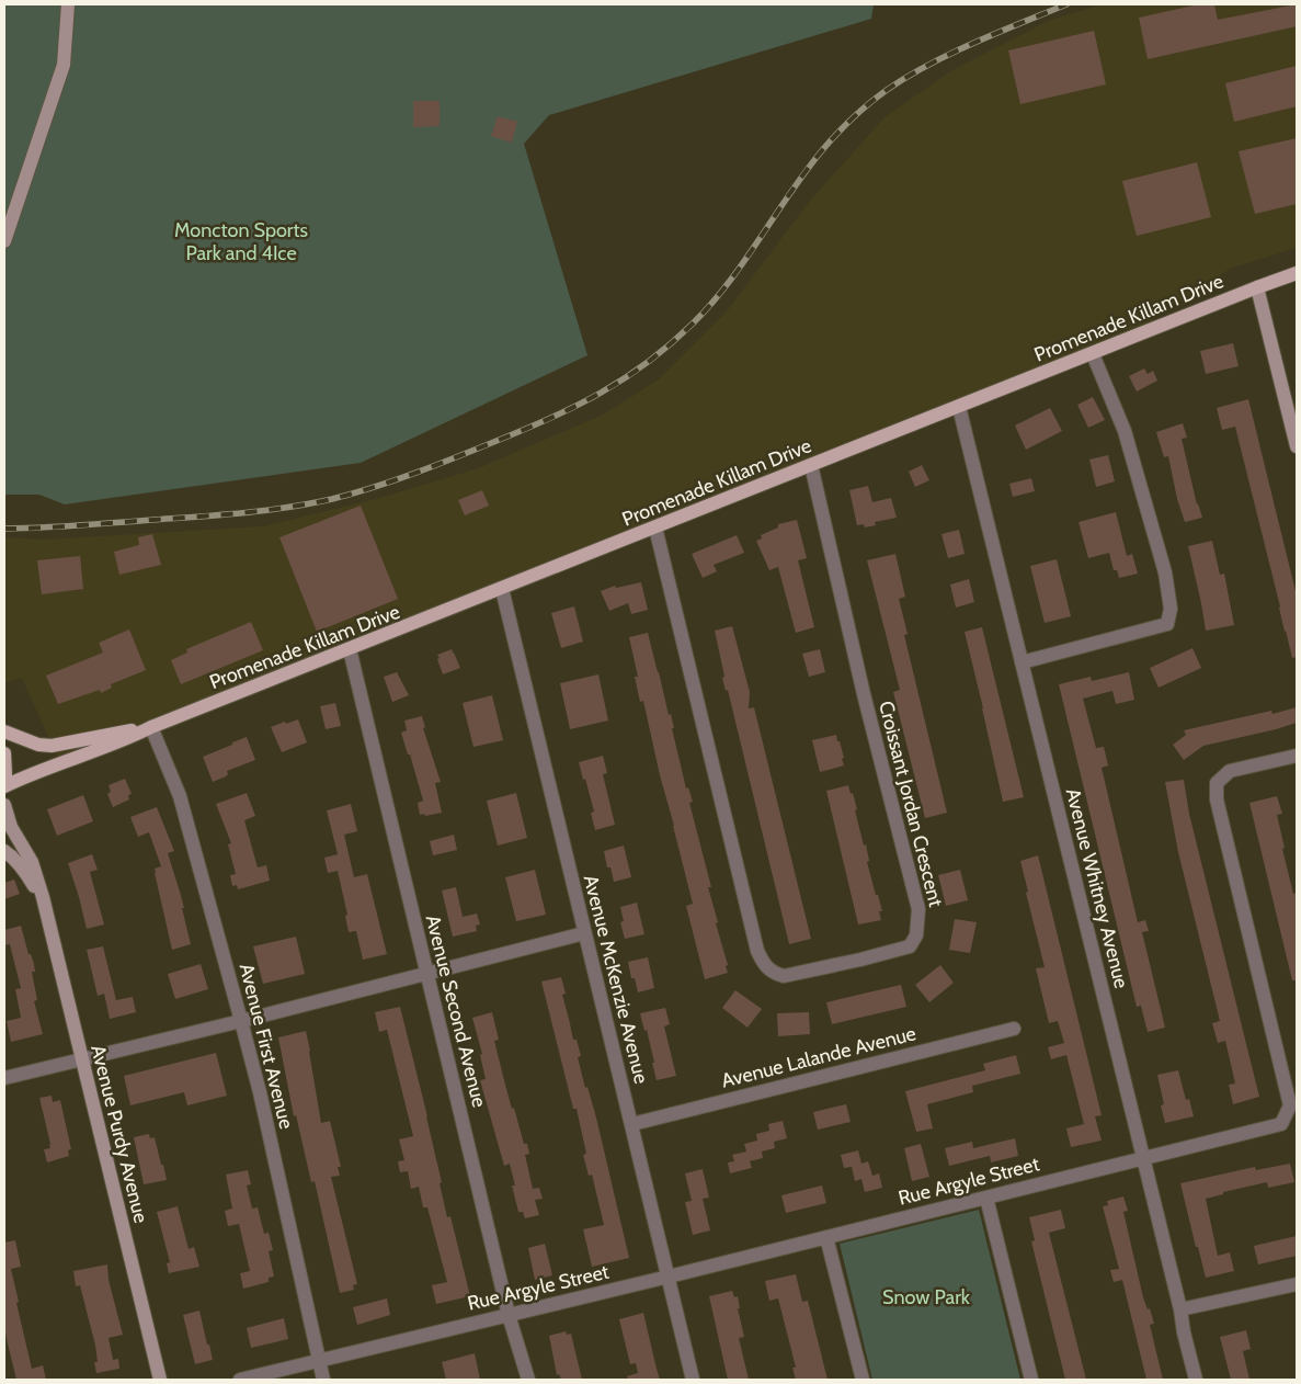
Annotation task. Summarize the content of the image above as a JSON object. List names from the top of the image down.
{
  "streets": {
    "main road": ["Promenade Killam Drive"],
    "street": [
      "Croissant Jordan Crescent",
      "Avenue Whitney Avenue",
      "Avenue McKenzie Avenue",
      "Avenue Second Avenue",
      "Avenue First Avenue",
      "Avenue Lalande Avenue",
      "Avenue Purdy Avenue",
      "Rue Argyle Street"
    ]
  },
  "crossings": [
    ["Promenade Killam Drive", "Croissant Jordan Crescent"],
    ["Promenade Killam Drive", "Avenue Whitney Avenue"],
    ["Promenade Killam Drive", "Avenue McKenzie Avenue"],
    ["Promenade Killam Drive", "Avenue Second Avenue"],
    ["Promenade Killam Drive", "Avenue First Avenue"],
    ["Avenue Whitney Avenue", "Rue Argyle Street"],
    ["Avenue McKenzie Avenue", "Avenue Lalande Avenue"],
    ["Avenue McKenzie Avenue", "Rue Argyle Street"],
    ["Avenue Second Avenue", "Rue Argyle Street"],
    ["Avenue First Avenue", "Rue Argyle Street"]
  ],
  "parks": ["Moncton Sports Park and 4Ice", "Snow Park"]
}
